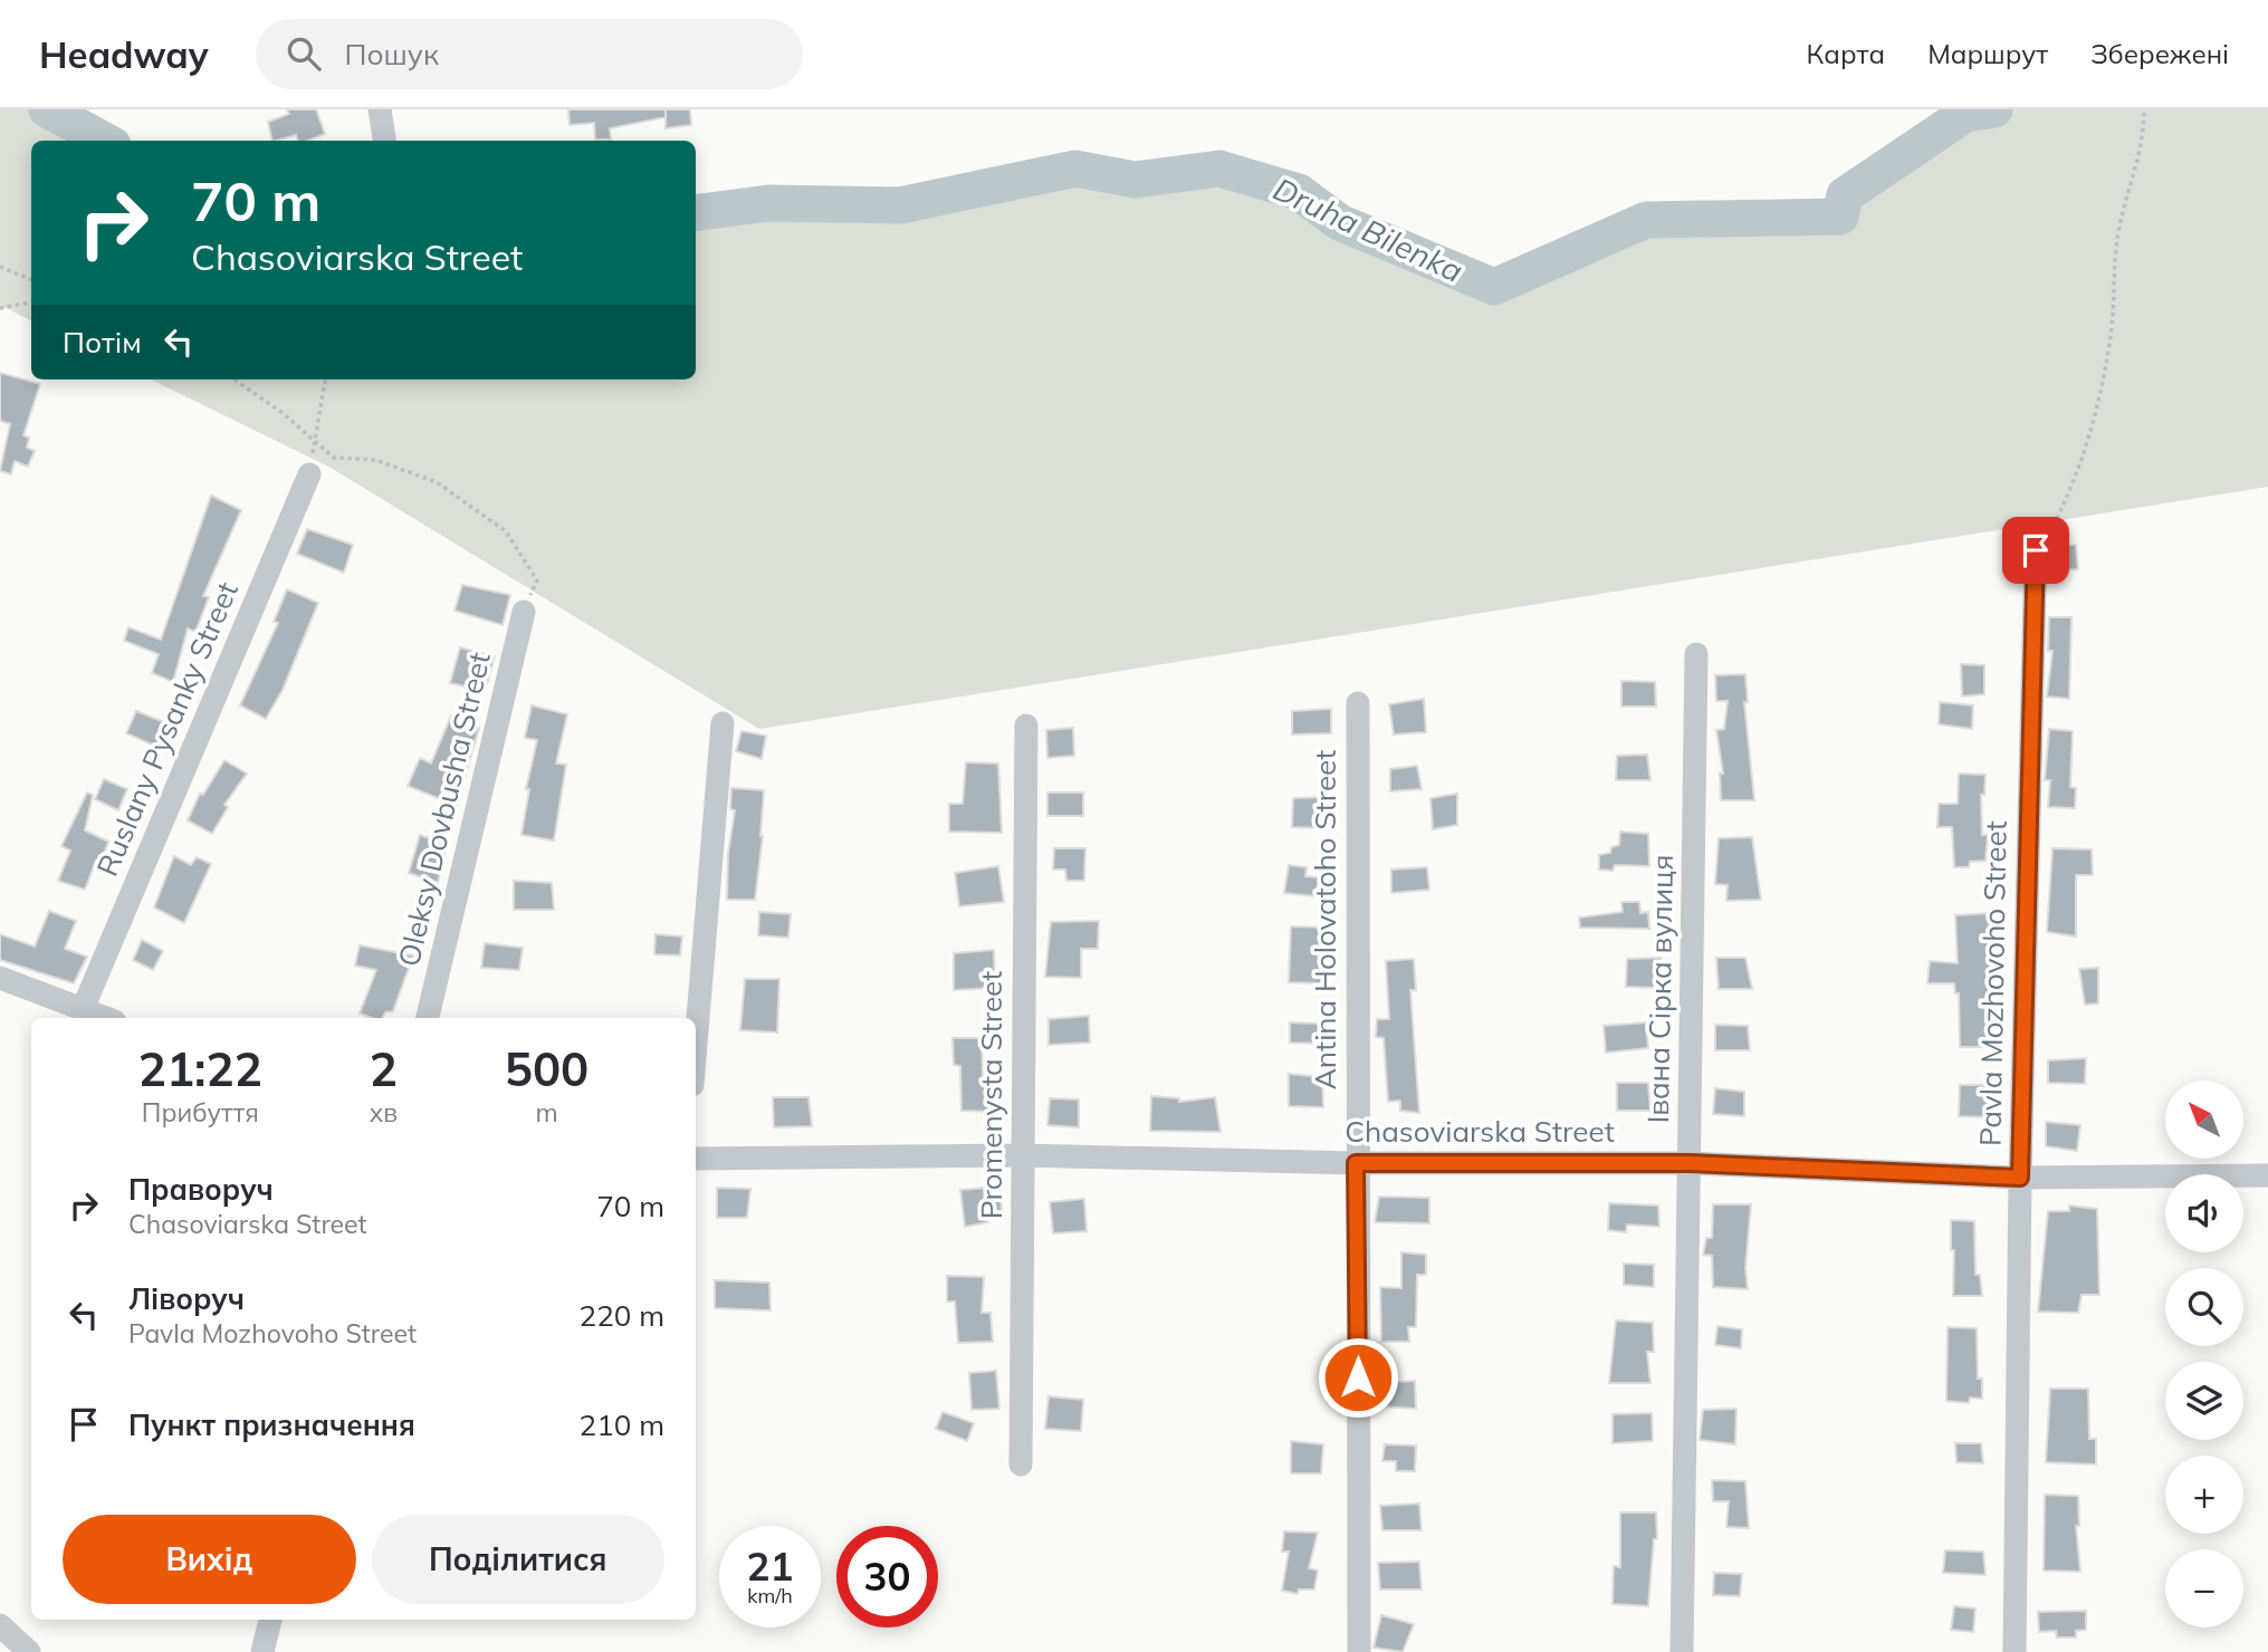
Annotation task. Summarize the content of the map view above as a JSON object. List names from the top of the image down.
{
  "streets": {
    "street": [
      "Ruslany Pysanky Street",
      "Oleksy Dovbusha Street",
      "Antina Holovatoho Street",
      "Pavla Mozhovoho Street",
      "Івана Сірка вулиця",
      "Promenysta Street",
      "Chasoviarska Street"
    ]
  },
  "crossings": [
    ["Antina Holovatoho Street", "Chasoviarska Street"],
    ["Pavla Mozhovoho Street", "Chasoviarska Street"],
    ["Івана Сірка вулиця", "Chasoviarska Street"],
    ["Promenysta Street", "Chasoviarska Street"]
  ],
  "water": ["Druha Bilenka"],
  "north": "top left",
  "page": {
    "header": "Headway",
    "search": "Пошук",
    "nav": ["Карта", "Маршрут", "Збережені"],
    "turn": ["70 m", "Chasoviarska Street"],
    "then": "Потім",
    "eta": [
      "21:22",
      "Прибуття",
      "2",
      "хв",
      "500",
      "m"
    ],
    "map_buttons": ["+", "−"],
    "list": [
      {
        "name": "Праворуч",
        "note": "Chasoviarska Street",
        "value": "70 m"
      },
      {
        "name": "Ліворуч",
        "note": "Pavla Mozhovoho Street",
        "value": "220 m"
      },
      {
        "name": "Пункт призначення",
        "value": "210 m"
      }
    ],
    "buttons": ["Вихід", "Поділитися"],
    "speed": "21 km/h",
    "limit": "30"
  }
}
